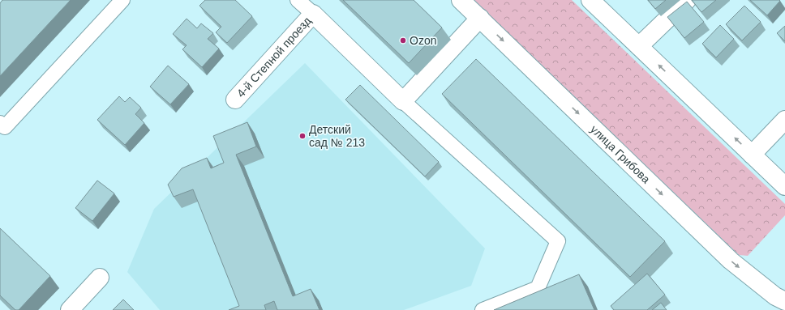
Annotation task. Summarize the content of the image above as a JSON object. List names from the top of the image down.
{
  "streets": {
    "street": ["4-й Степной проезд", "улица Грибова"]
  },
  "places": ["Ozon", "Детский сад № 213"]
}
